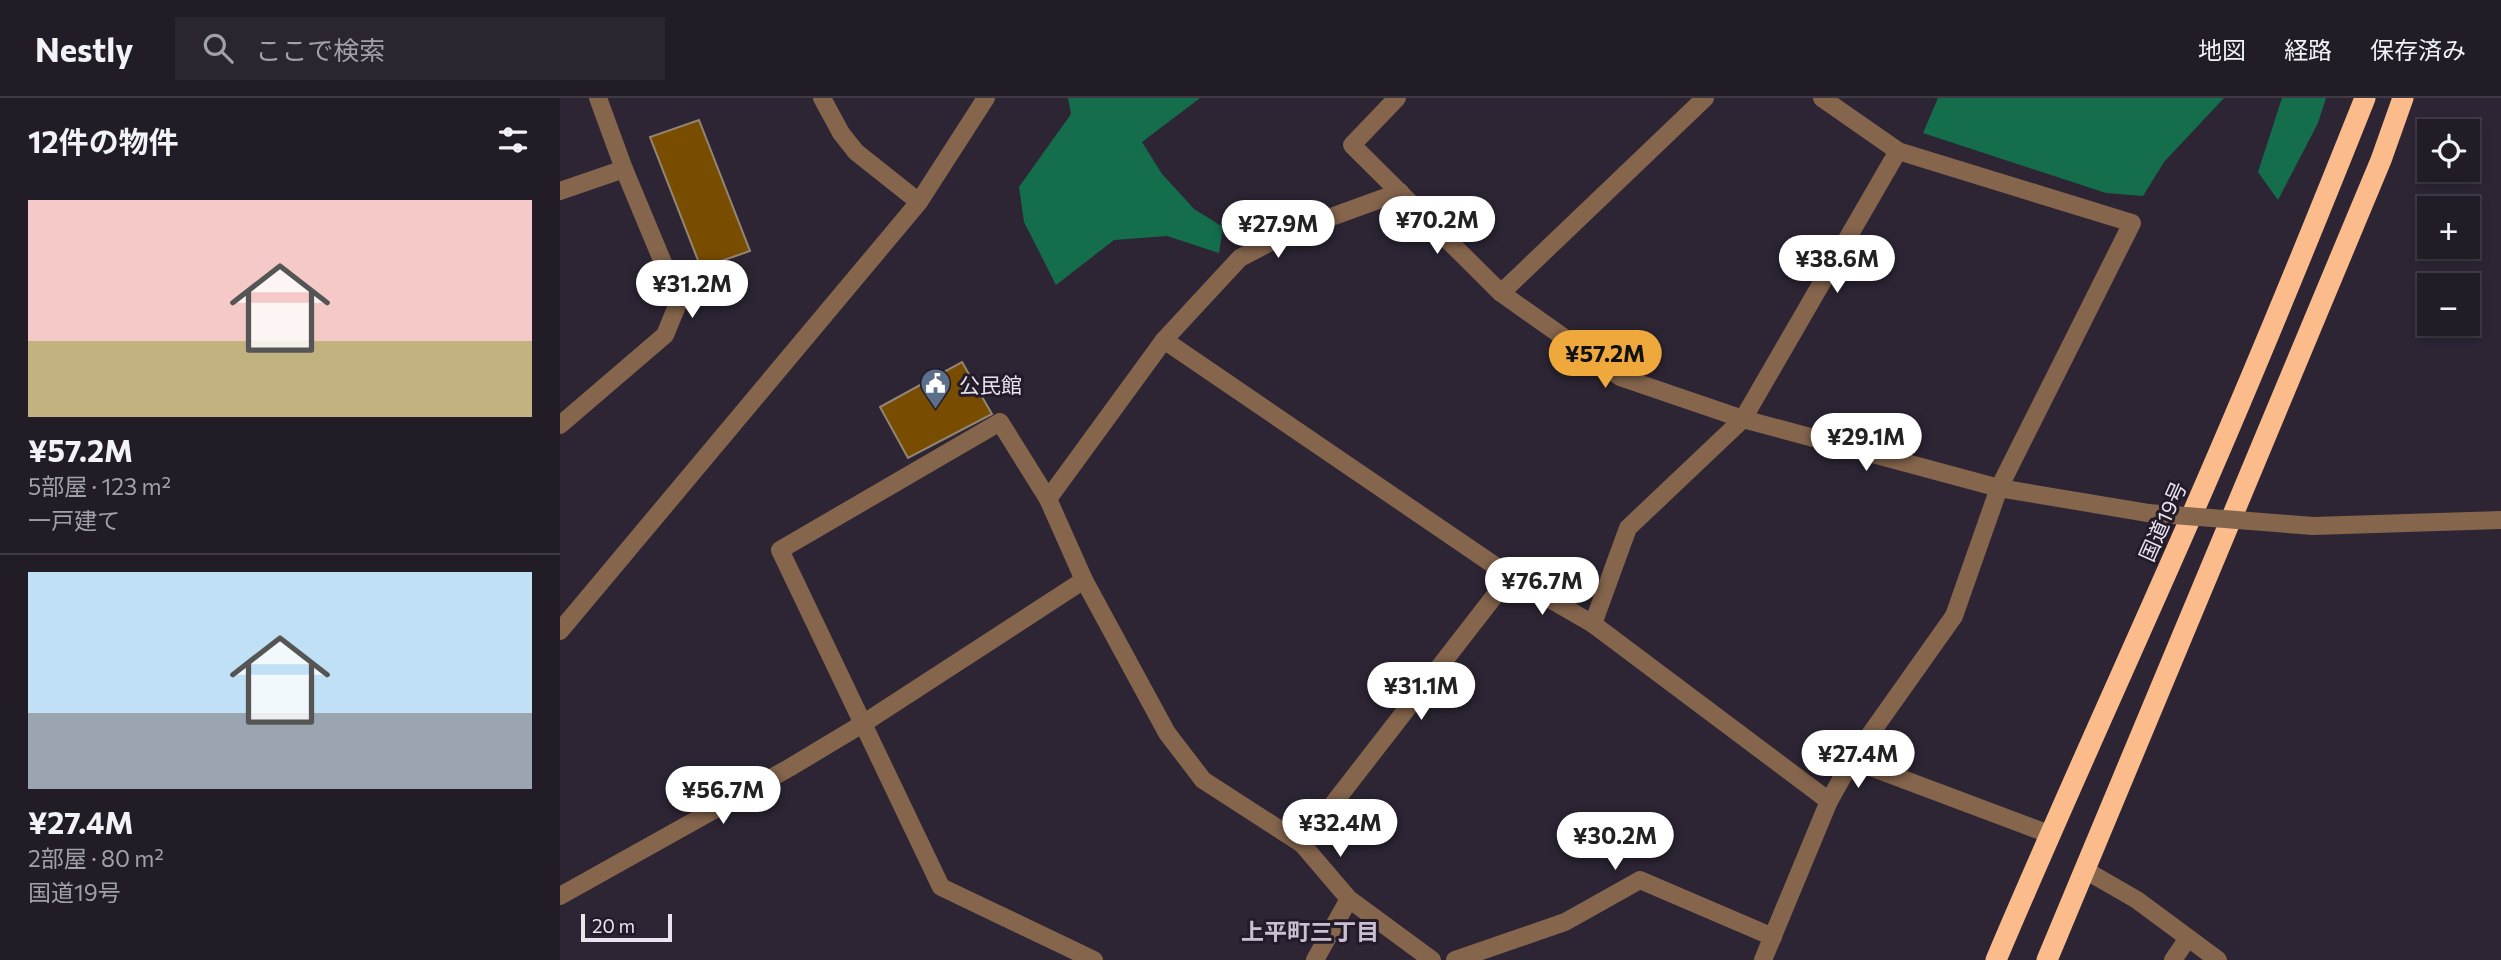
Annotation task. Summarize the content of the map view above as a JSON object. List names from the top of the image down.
{
  "streets": {
    "highway": ["国道19号"]
  },
  "districts": ["上平町三丁目"],
  "places": {
    "public building": ["公民館"]
  },
  "scale_bar": "20 m",
  "page": {
    "header": "Nestly",
    "search": "ここで検索",
    "nav": ["地図", "経路", "保存済み"],
    "heading": "12件の物件",
    "map_buttons": ["+", "−"],
    "list": [
      {
        "name": "¥57.2M",
        "note": "5部屋 · 123 m² · 一戸建て"
      },
      {
        "name": "¥27.4M",
        "note": "2部屋 · 80 m² · 国道19号"
      }
    ],
    "price": [
      "¥70.2M",
      "¥27.9M",
      "¥38.6M",
      "¥31.2M",
      "¥57.2M",
      "¥29.1M",
      "¥76.7M",
      "¥31.1M",
      "¥27.4M",
      "¥56.7M",
      "¥32.4M",
      "¥30.2M"
    ],
    "scale": "20 m"
  }
}
